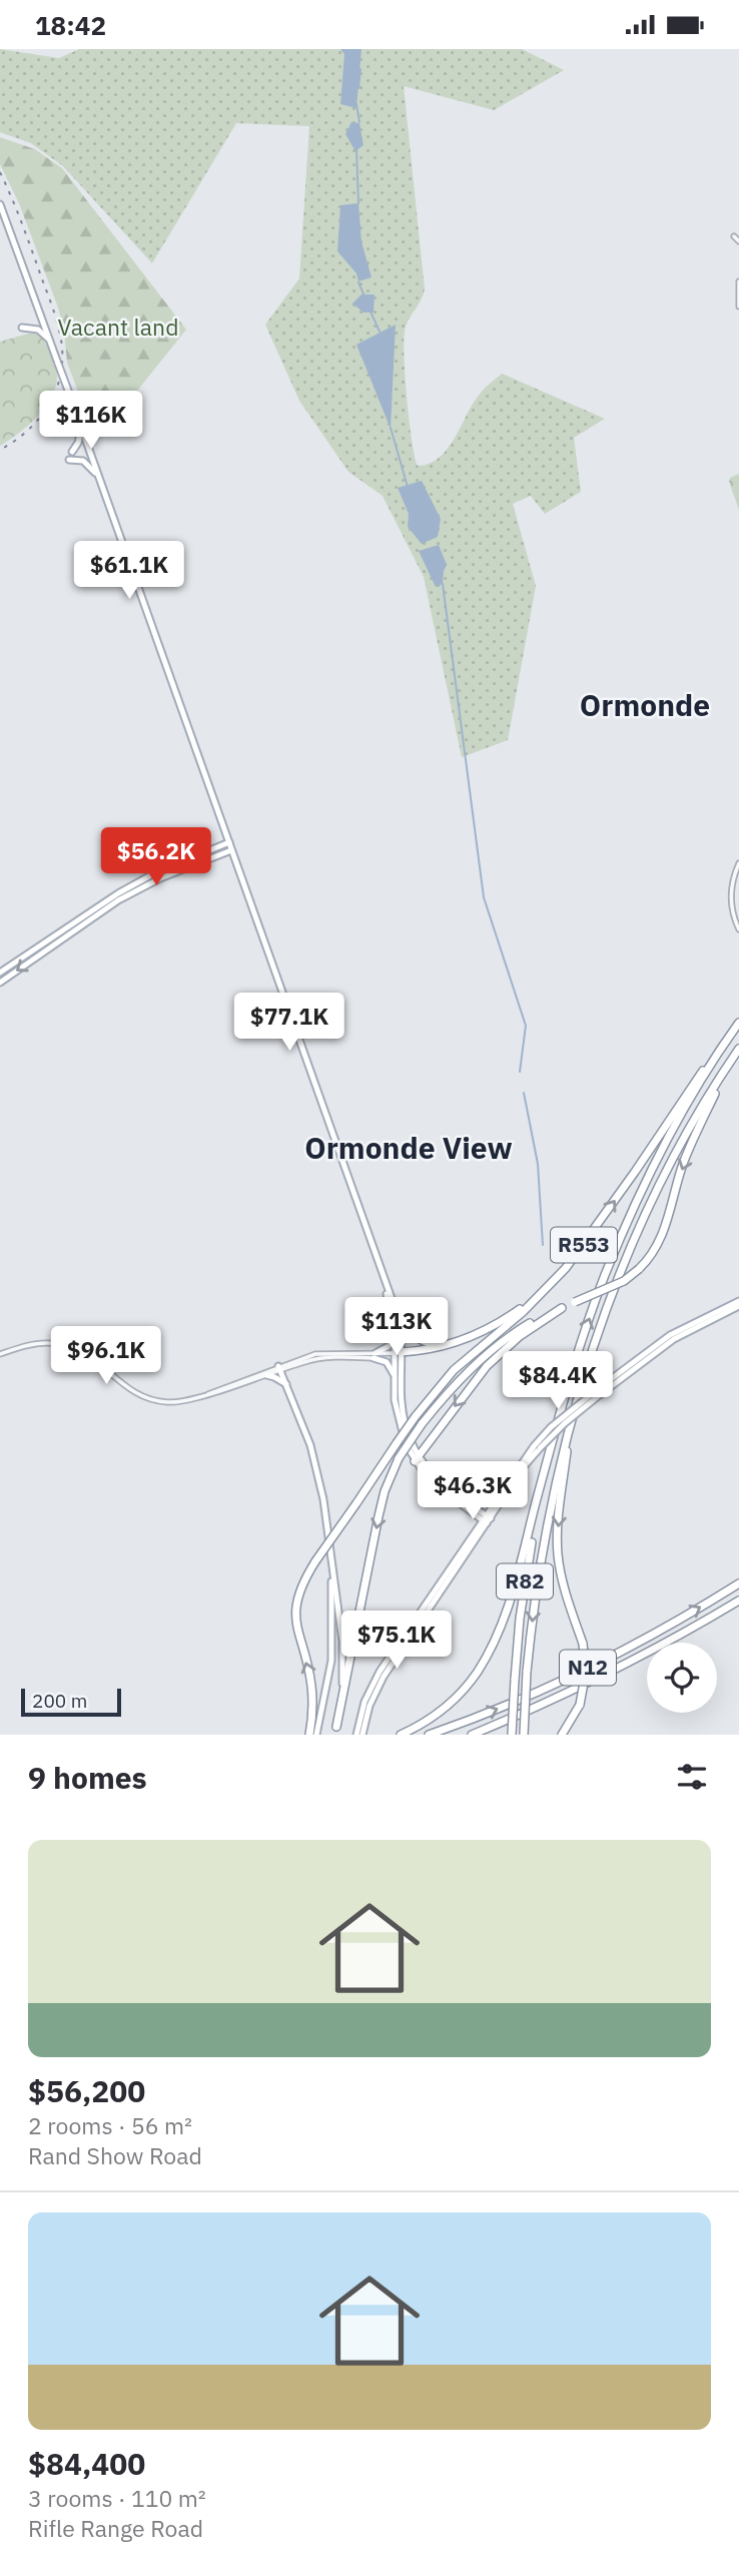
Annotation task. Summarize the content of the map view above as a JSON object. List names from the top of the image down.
{
  "streets": {
    "highway": ["R553", "R82", "N12"]
  },
  "districts": ["Ormonde", "Ormonde View"],
  "parks": ["Vacant land"],
  "scale_bar": "200 m",
  "page": {
    "status": "18:42",
    "price": [
      "$116K",
      "$61.1K",
      "$56.2K",
      "$77.1K",
      "$113K",
      "$96.1K",
      "$84.4K",
      "$46.3K",
      "$75.1K"
    ],
    "scale": "200 m",
    "heading": "9 homes",
    "list": [
      {
        "name": "$56,200",
        "note": "2 rooms · 56 m² · Rand Show Road"
      },
      {
        "name": "$84,400",
        "note": "3 rooms · 110 m² · Rifle Range Road"
      }
    ]
  }
}
